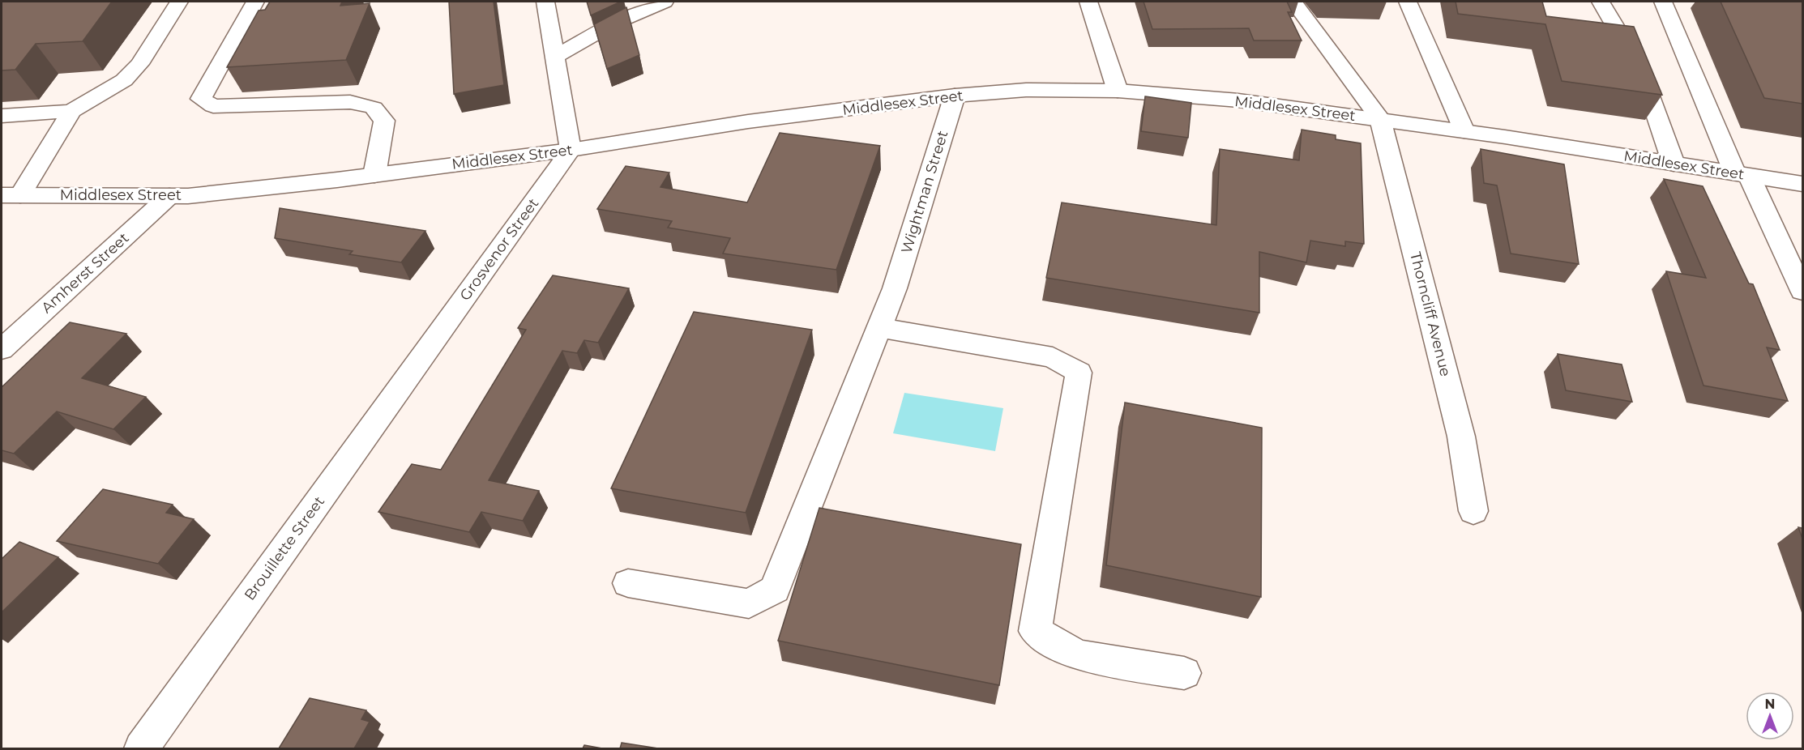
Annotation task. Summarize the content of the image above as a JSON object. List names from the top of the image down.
{
  "streets": {
    "street": [
      "Middlesex Street",
      "Wightman Street",
      "Grosvenor Street",
      "Amherst Street",
      "Thorncliff Avenue",
      "Brouillette Street"
    ]
  },
  "crossings": [
    ["Middlesex Street", "Wightman Street"],
    ["Middlesex Street", "Grosvenor Street"],
    ["Middlesex Street", "Amherst Street"],
    ["Middlesex Street", "Thorncliff Avenue"],
    ["Grosvenor Street", "Brouillette Street"]
  ],
  "north": "top"
}
